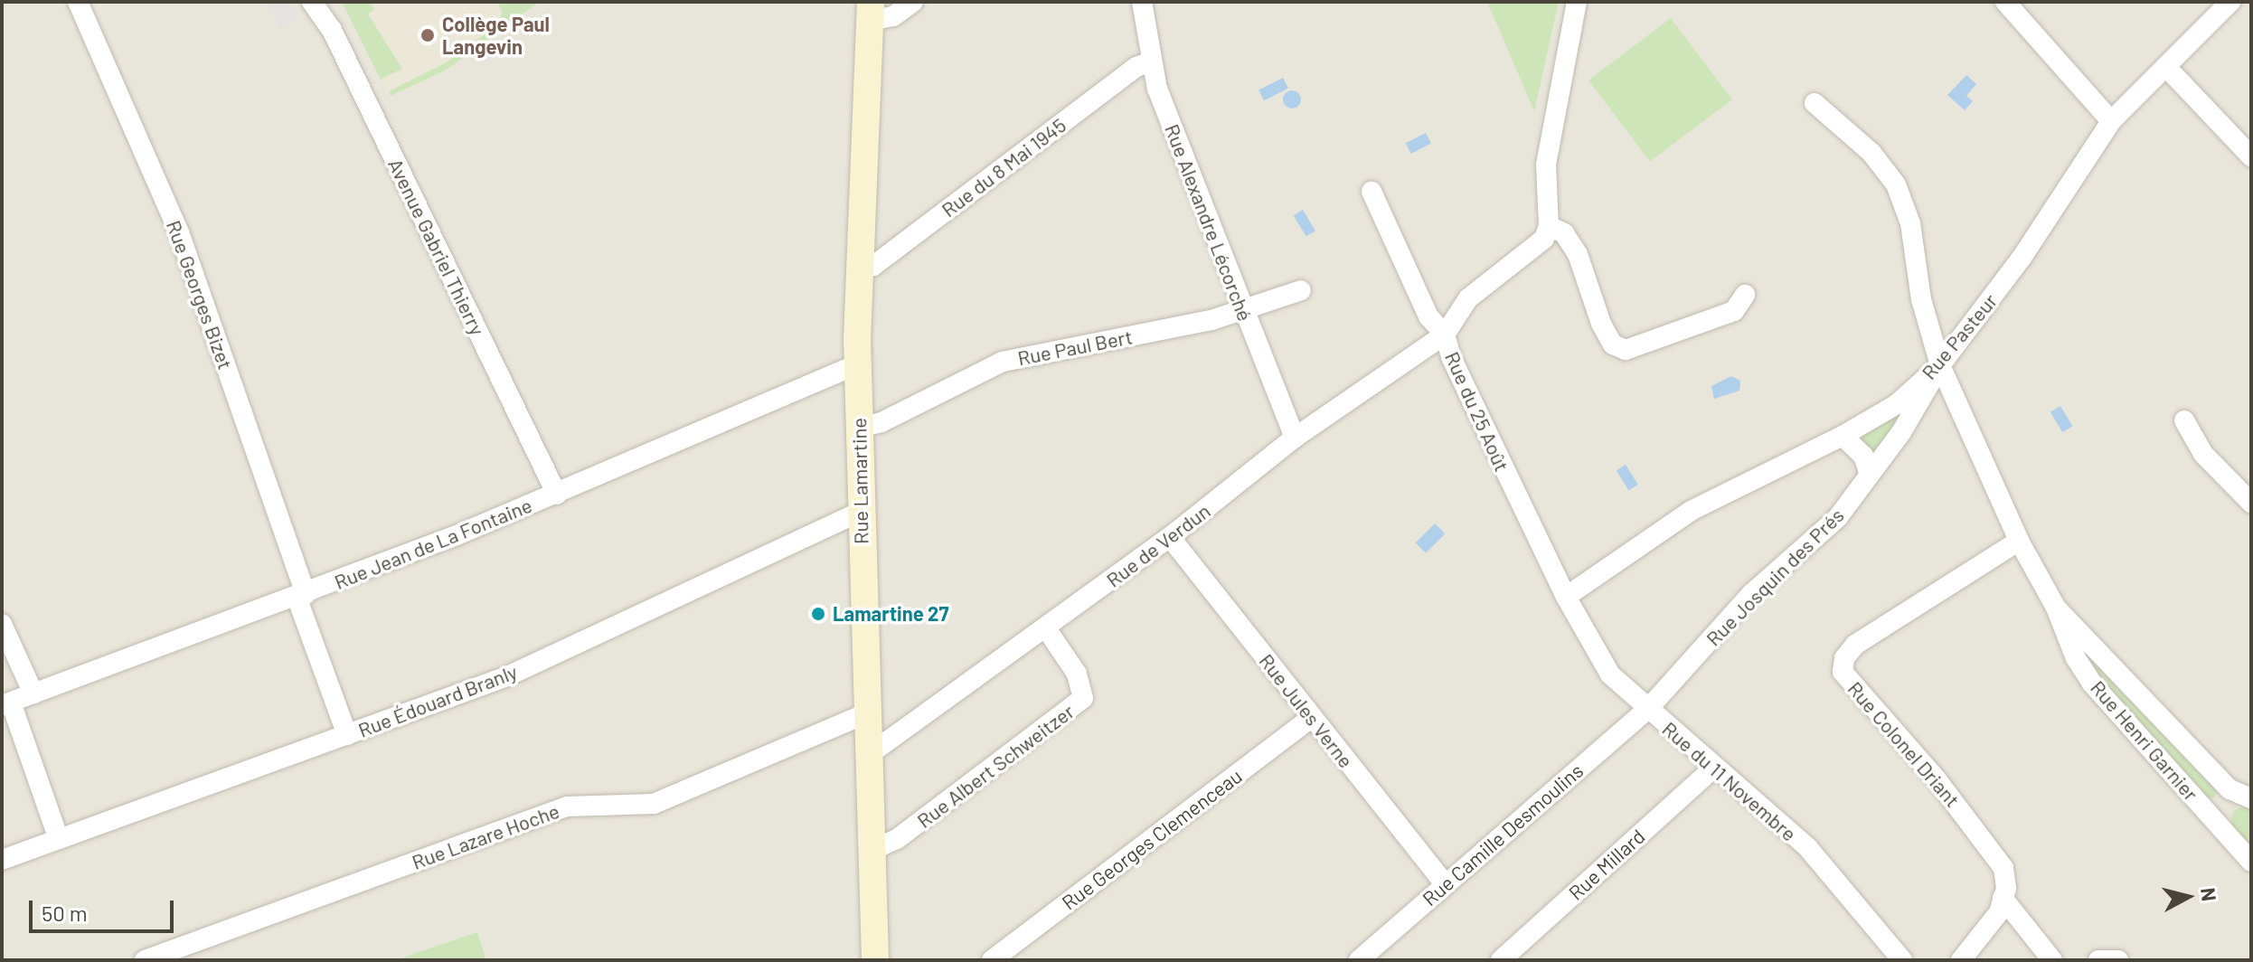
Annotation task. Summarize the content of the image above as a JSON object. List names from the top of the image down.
{
  "streets": {
    "street": [
      "Rue du 8 Mai 1945",
      "Rue Alexandre Lécorché",
      "Avenue Gabriel Thierry",
      "Rue Georges Bizet",
      "Rue Pasteur",
      "Rue Paul Bert",
      "Rue du 25 Août",
      "Rue Lamartine",
      "Rue Jean de La Fontaine",
      "Rue de Verdun",
      "Rue Josquin des Prés",
      "Rue Édouard Branly",
      "Rue Jules Verne",
      "Rue Henri Garnier",
      "Rue Colonel Driant",
      "Rue Albert Schweitzer",
      "Rue du 11 Novembre",
      "Rue Camille Desmoulins",
      "Rue Lazare Hoche",
      "Rue Georges Clemenceau",
      "Rue Millard"
    ]
  },
  "crossings": [
    ["Rue du 8 Mai 1945", "Rue Alexandre Lécorché"],
    ["Rue du 8 Mai 1945", "Rue Lamartine"],
    ["Rue Alexandre Lécorché", "Rue Paul Bert"],
    ["Rue Alexandre Lécorché", "Rue de Verdun"],
    ["Avenue Gabriel Thierry", "Rue Jean de La Fontaine"],
    ["Rue Georges Bizet", "Rue Jean de La Fontaine"],
    ["Rue Georges Bizet", "Rue Édouard Branly"],
    ["Rue Pasteur", "Rue du 25 Août"],
    ["Rue Pasteur", "Rue Josquin des Prés"],
    ["Rue Pasteur", "Rue Henri Garnier"],
    ["Rue Pasteur", "Rue du 11 Novembre"],
    ["Rue Paul Bert", "Rue Lamartine"],
    ["Rue du 25 Août", "Rue de Verdun"],
    ["Rue du 25 Août", "Rue du 11 Novembre"],
    ["Rue Lamartine", "Rue Jean de La Fontaine"],
    ["Rue Lamartine", "Rue de Verdun"],
    ["Rue Lamartine", "Rue Édouard Branly"],
    ["Rue Lamartine", "Rue Albert Schweitzer"],
    ["Rue Lamartine", "Rue Lazare Hoche"],
    ["Rue de Verdun", "Rue Jules Verne"],
    ["Rue de Verdun", "Rue Albert Schweitzer"],
    ["Rue Josquin des Prés", "Rue Henri Garnier"],
    ["Rue Josquin des Prés", "Rue du 11 Novembre"],
    ["Rue Josquin des Prés", "Rue Camille Desmoulins"],
    ["Rue Jules Verne", "Rue Camille Desmoulins"],
    ["Rue Jules Verne", "Rue Georges Clemenceau"],
    ["Rue Henri Garnier", "Rue Colonel Driant"],
    ["Rue du 11 Novembre", "Rue Camille Desmoulins"],
    ["Rue du 11 Novembre", "Rue Millard"]
  ],
  "places": ["Collège Paul Langevin", "Lamartine 27"],
  "scale_bar": "50 m",
  "north": "right"
}
